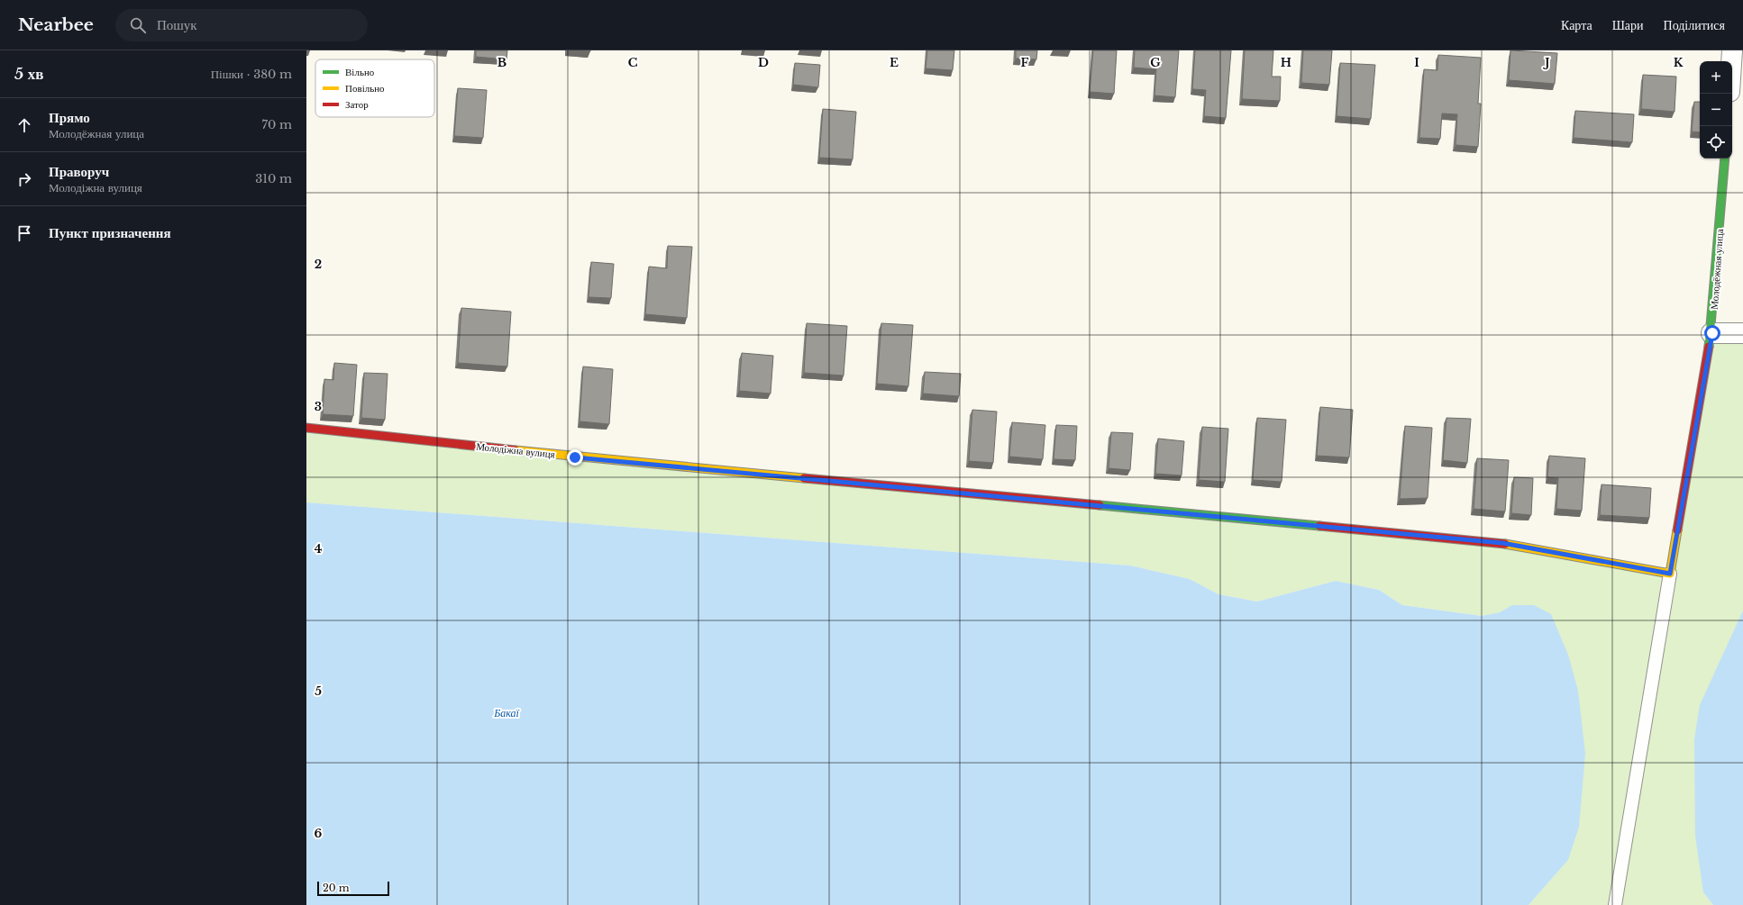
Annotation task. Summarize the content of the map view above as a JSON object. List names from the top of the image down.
{
  "streets": {
    "street": ["Молодёжная улица", "Молодіжна вулиця"]
  },
  "crossings": [
    ["Молодёжная улица", "Молодіжна вулиця"]
  ],
  "water": ["Бакаї"],
  "legend": ["Вільно", "Повільно", "Затор"],
  "scale_bar": "20 m",
  "page": {
    "header": "Nearbee",
    "search": "Пошук",
    "nav": ["Карта", "Шари", "Поділитися"],
    "heading": ["5 хв", "Пішки · 380 m"],
    "map_buttons": ["+", "−"],
    "list": [
      ["Прямо", "Молодёжная улица", "70 m"],
      ["Праворуч", "Молодіжна вулиця", "310 m"],
      "Пункт призначення"
    ],
    "scale": "20 m"
  },
  "grid": {
    "columns": [
      "B",
      "C",
      "D",
      "E",
      "F",
      "G",
      "H",
      "I",
      "J",
      "K"
    ],
    "rows": [
      "2",
      "3",
      "4",
      "5",
      "6"
    ]
  }
}
